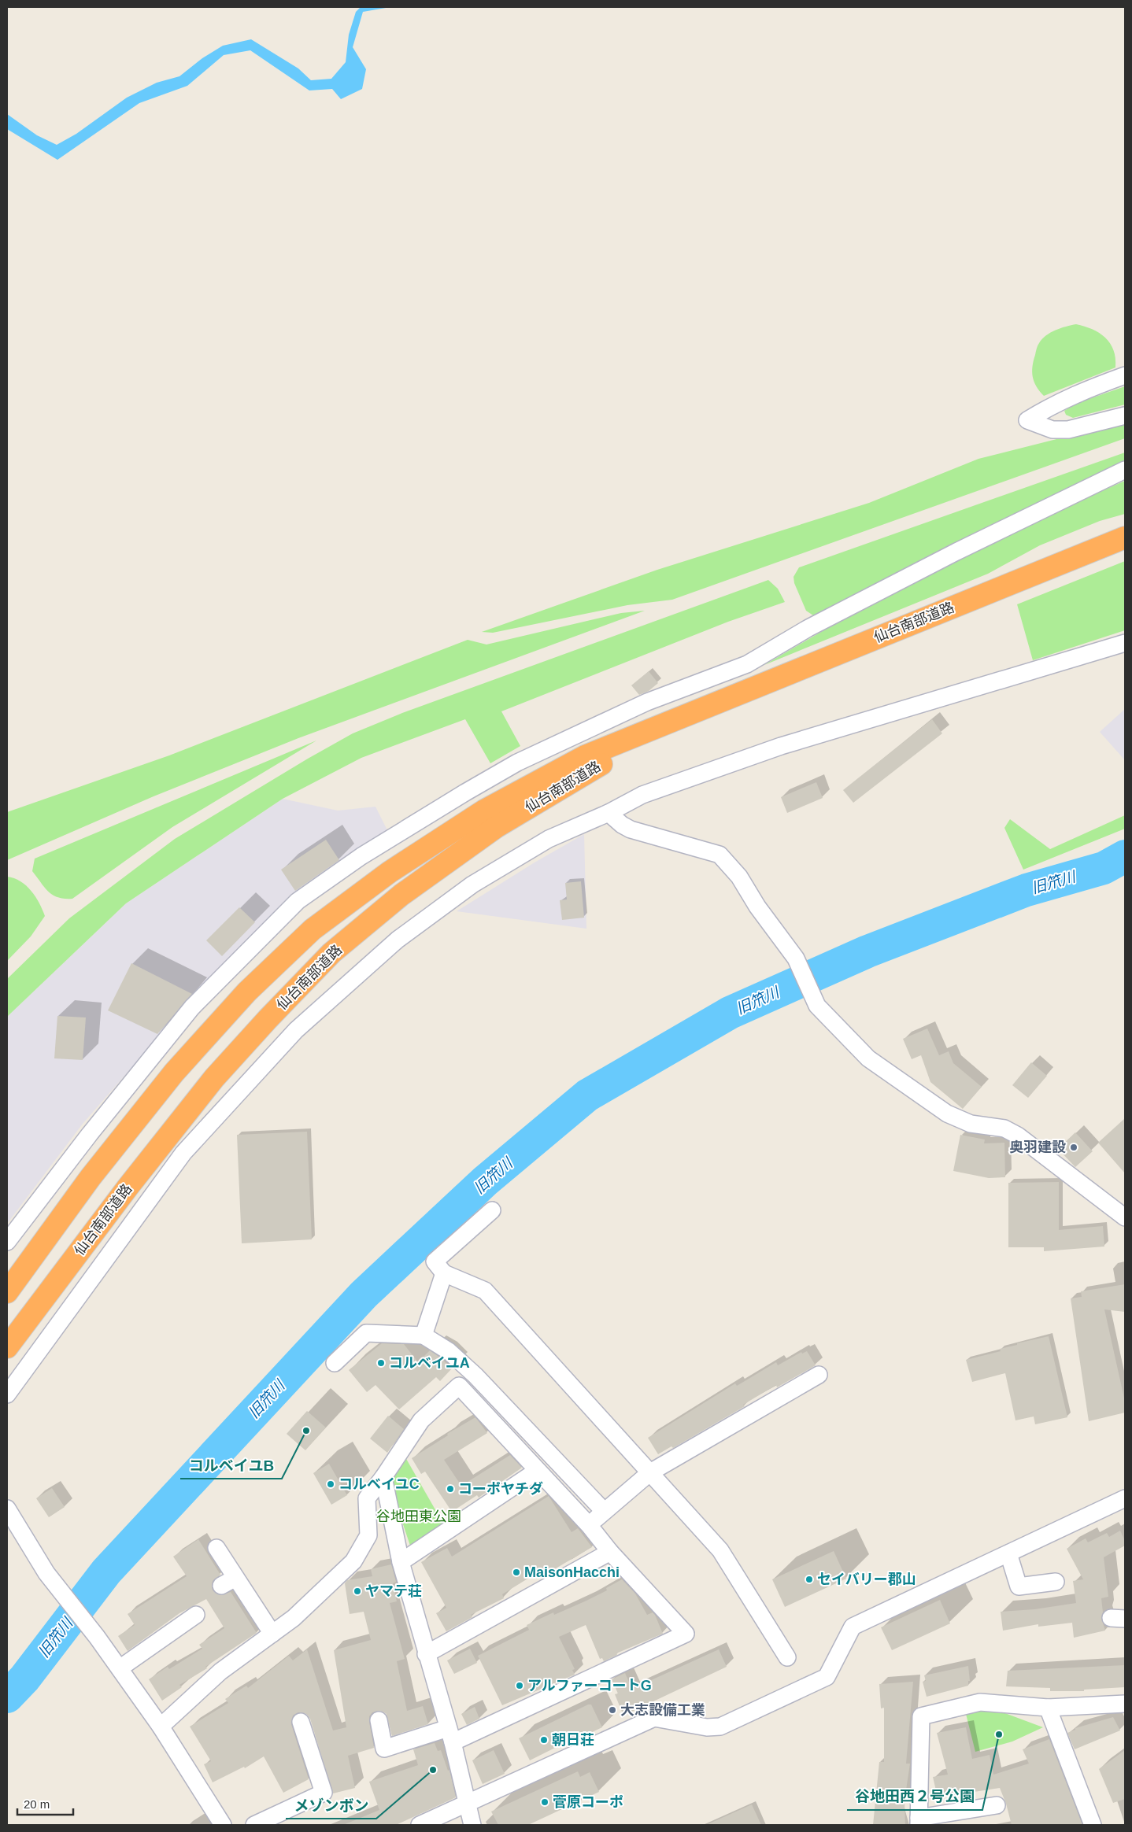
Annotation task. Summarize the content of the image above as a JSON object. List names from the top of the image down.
{
  "streets": {
    "highway": ["仙台南部道路"]
  },
  "water": ["旧笊川"],
  "parks": ["谷地田東公園"],
  "places": [
    "奥羽建設",
    "コルベイユA",
    "コルベイユB",
    "コルベイユC",
    "コーポヤチダ",
    "MaisonHacchi",
    "セイバリー郡山",
    "ヤマテ荘",
    "アルファーコートG",
    "大志設備工業",
    "谷地田西２号公園",
    "朝日荘",
    "メゾンボン",
    "菅原コーポ"
  ],
  "scale_bar": "20 m"
}
